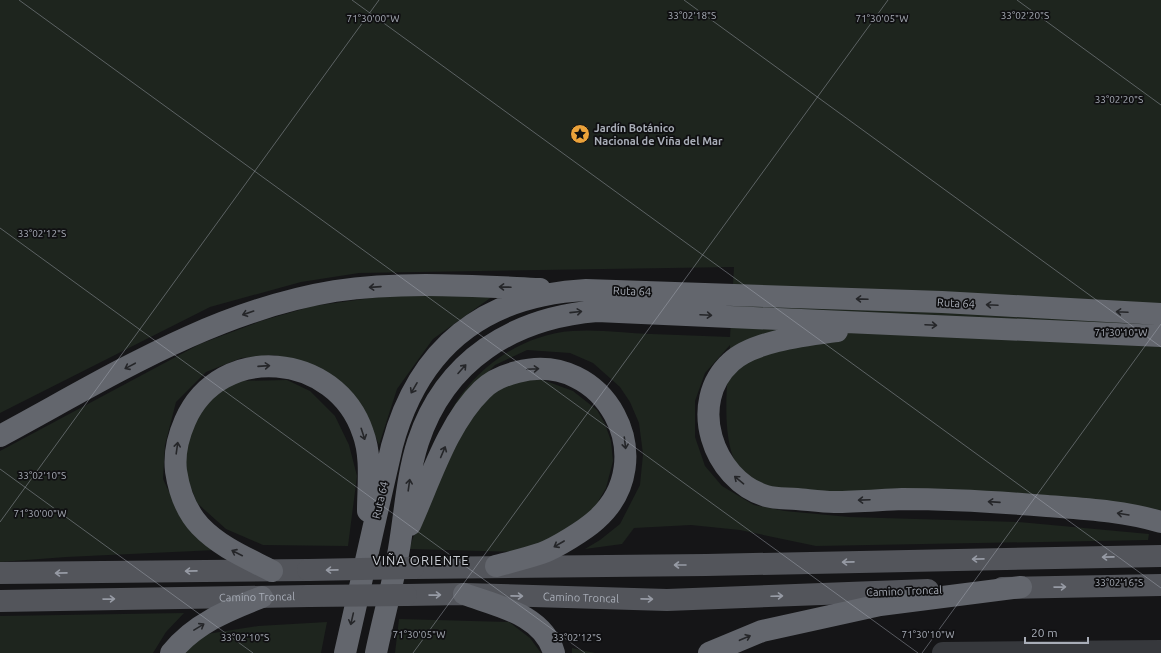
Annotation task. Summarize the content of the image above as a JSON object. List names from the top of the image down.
{
  "streets": {
    "highway": ["Ruta 64"],
    "main road": ["Camino Troncal"]
  },
  "districts": ["VIÑA ORIENTE"],
  "places": {
    "place": ["Jardín Botánico Nacional de Viña del Mar"]
  },
  "scale_bar": "20 m",
  "coordinates": [
    "33°02'18\"S",
    "33°02'20\"S",
    "71°30'00\"W",
    "71°30'05\"W",
    "33°02'12\"S",
    "71°30'10\"W",
    "33°02'10\"S",
    "33°02'16\"S"
  ]
}
